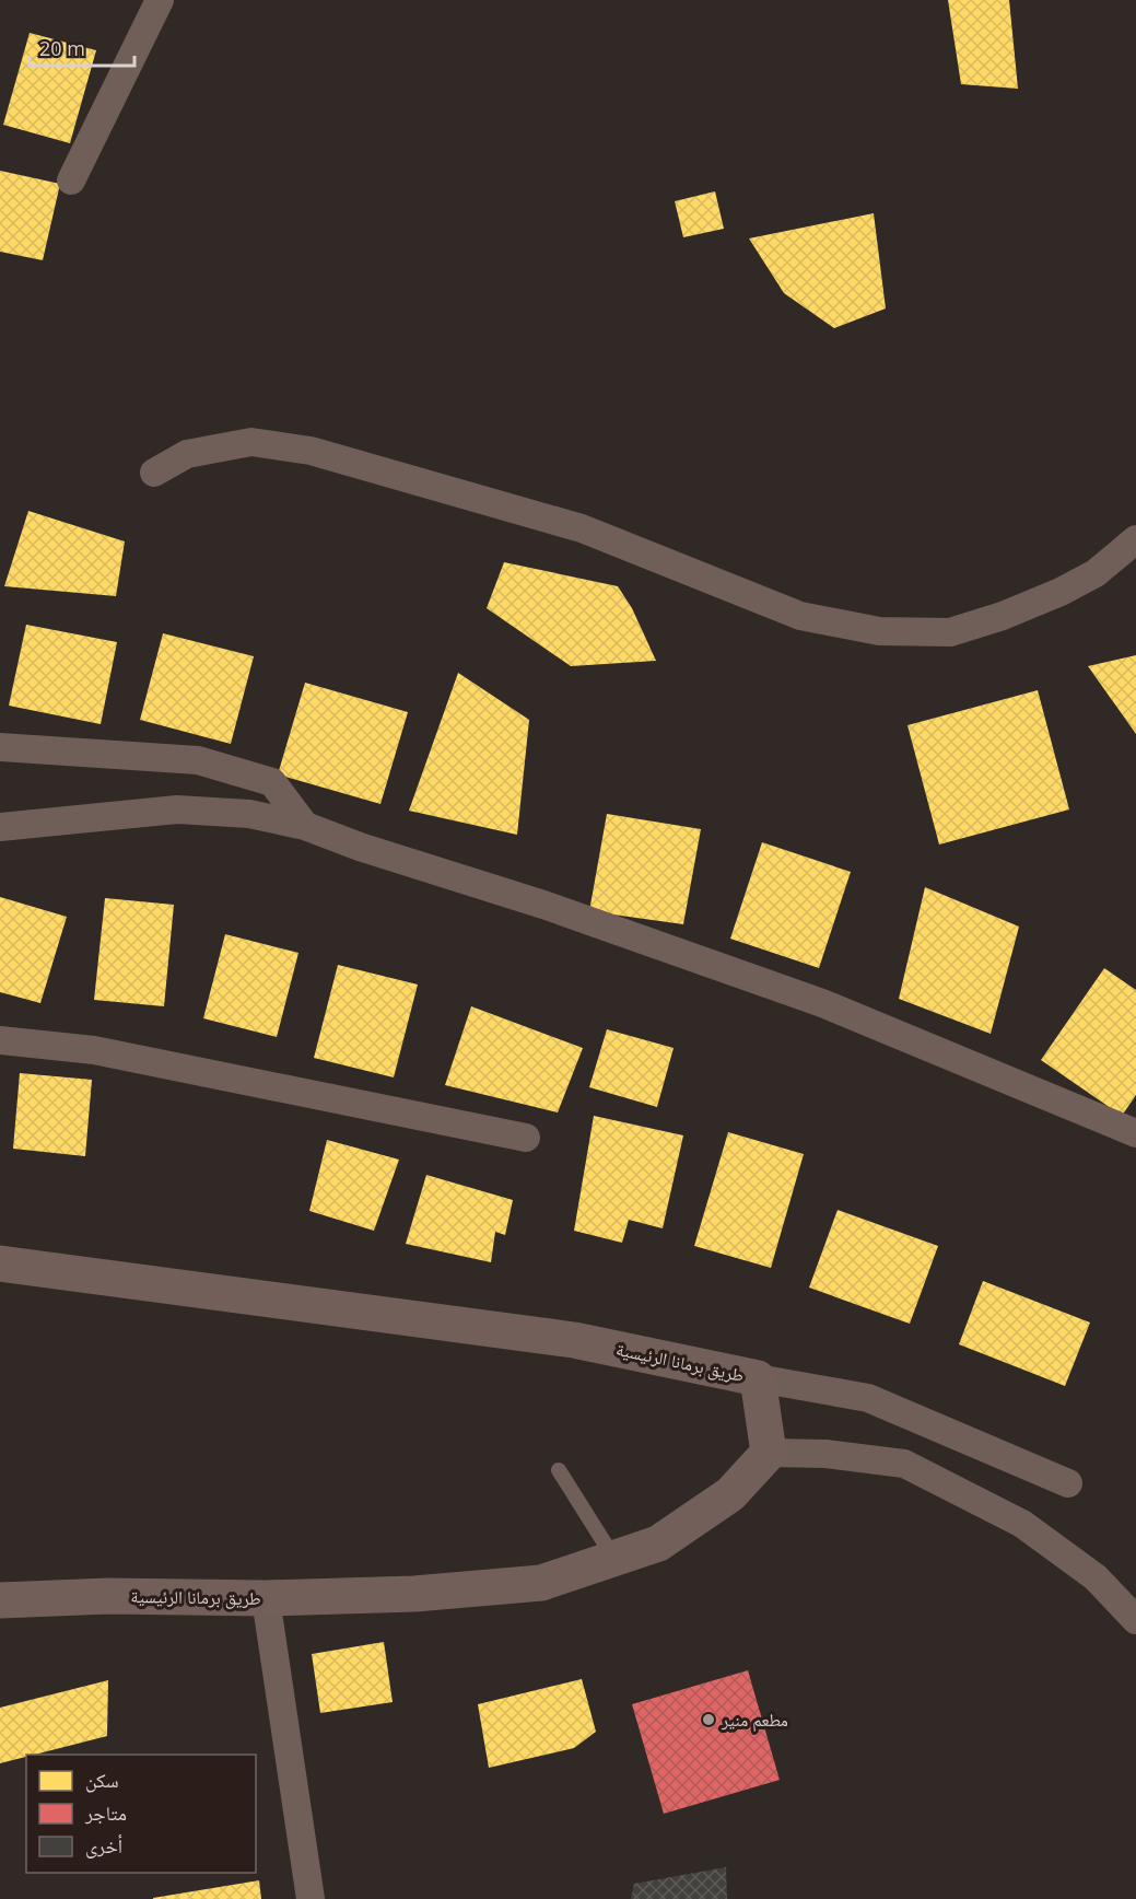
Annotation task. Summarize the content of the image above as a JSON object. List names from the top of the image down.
{
  "streets": {
    "street": ["طريق برمانا الرئيسية"]
  },
  "places": ["مطعم منير"],
  "legend": ["سكن", "متاجر", "أخرى"],
  "scale_bar": "20 m"
}
